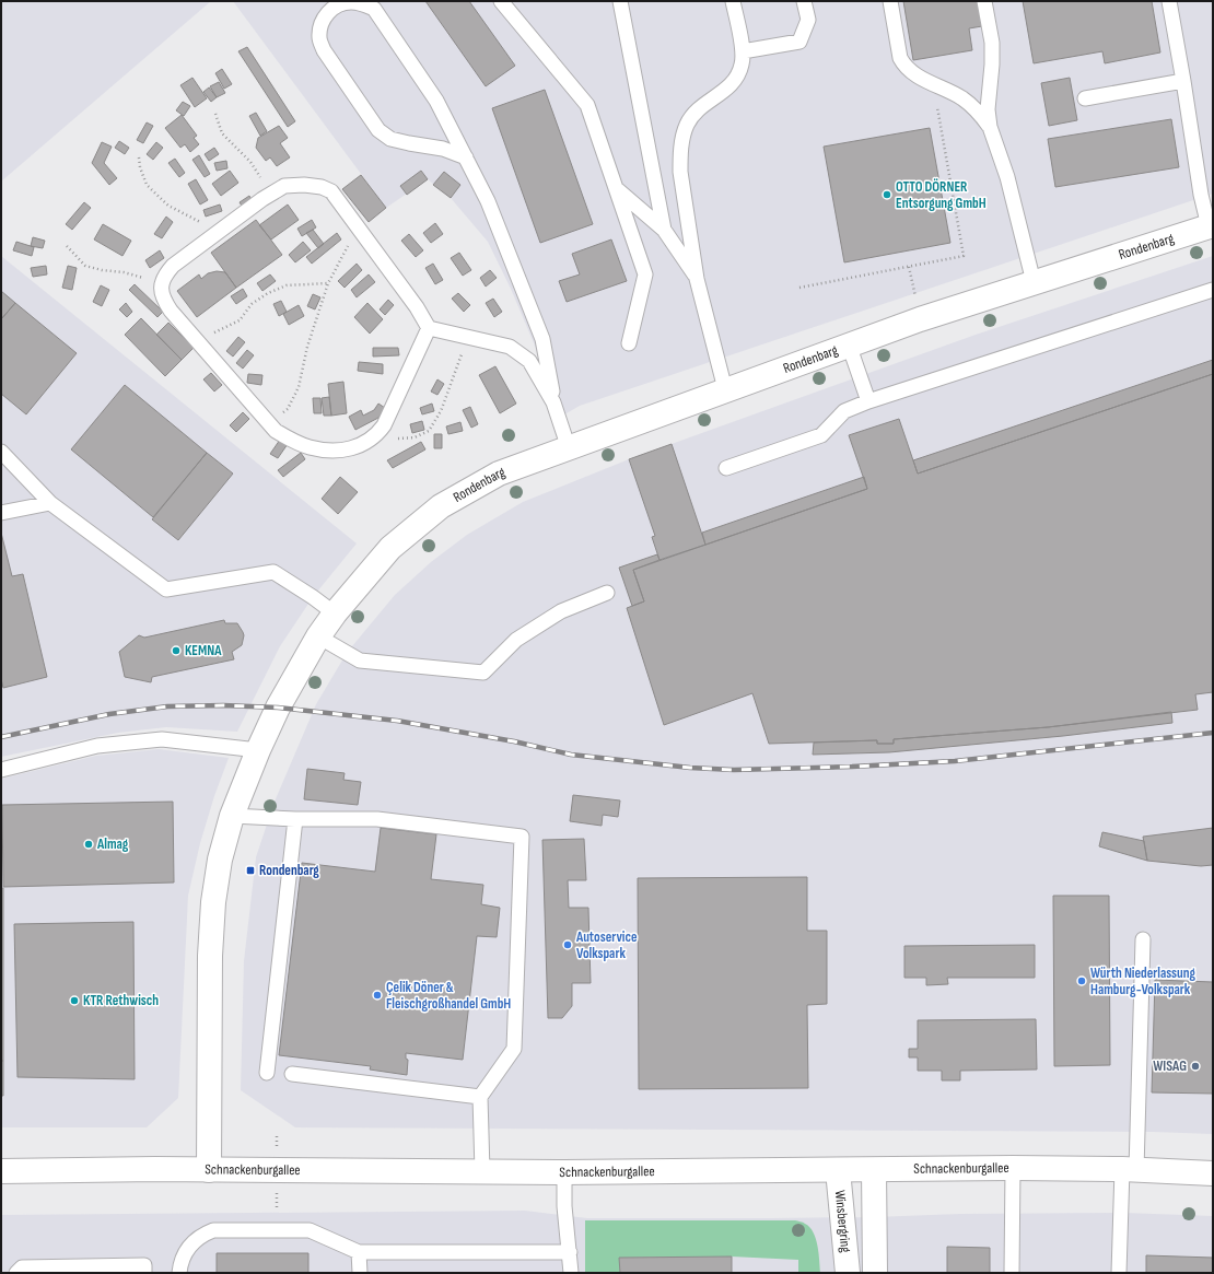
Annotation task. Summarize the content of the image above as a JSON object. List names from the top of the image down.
{
  "streets": {
    "street": ["Rondenbarg", "Schnackenburgallee", "Winsbergring"]
  },
  "crossings": [
    ["Rondenbarg", "Schnackenburgallee"],
    ["Schnackenburgallee", "Winsbergring"]
  ],
  "places": {
    "other": [
      "OTTO DÖRNER Entsorgung GmbH",
      "KEMNA",
      "Almag",
      "Autoservice Volkspark",
      "Würth Niederlassung Hamburg-Volkspark",
      "Çelik Döner & Fleischgroßhandel GmbH",
      "KTR Rethwisch",
      "WISAG"
    ],
    "transit": ["Rondenbarg"]
  }
}
